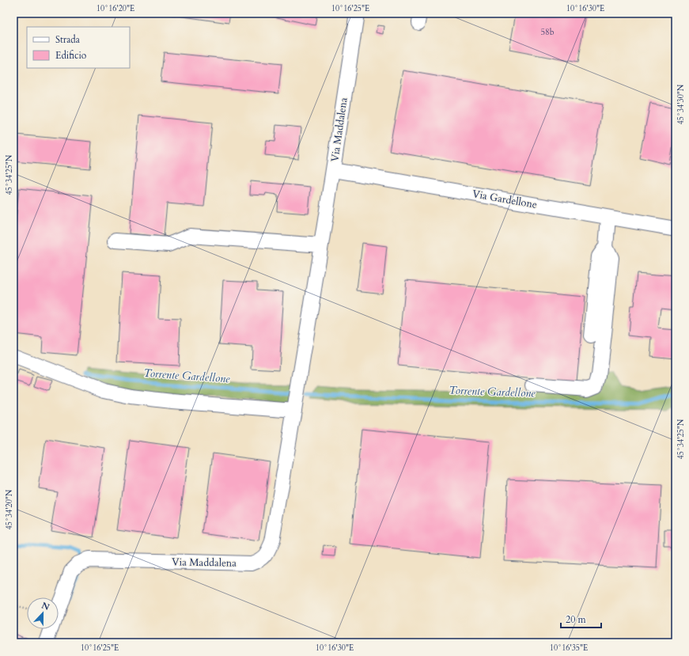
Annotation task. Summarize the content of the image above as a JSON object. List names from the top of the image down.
{
  "streets": {
    "street": ["Via Maddalena", "Via Gardellone"]
  },
  "crossings": [
    ["Via Maddalena", "Via Gardellone"]
  ],
  "water": ["Torrente Gardellone"],
  "house_numbers": ["58b"],
  "legend": ["Strada", "Edificio"],
  "scale_bar": "20 m",
  "north": "top",
  "coordinates": [
    "10°16'20\"E",
    "10°16'25\"E",
    "10°16'30\"E",
    "45°34'30\"N",
    "45°34'25\"N",
    "45°34'20\"N",
    "10°16'35\"E"
  ]
}
